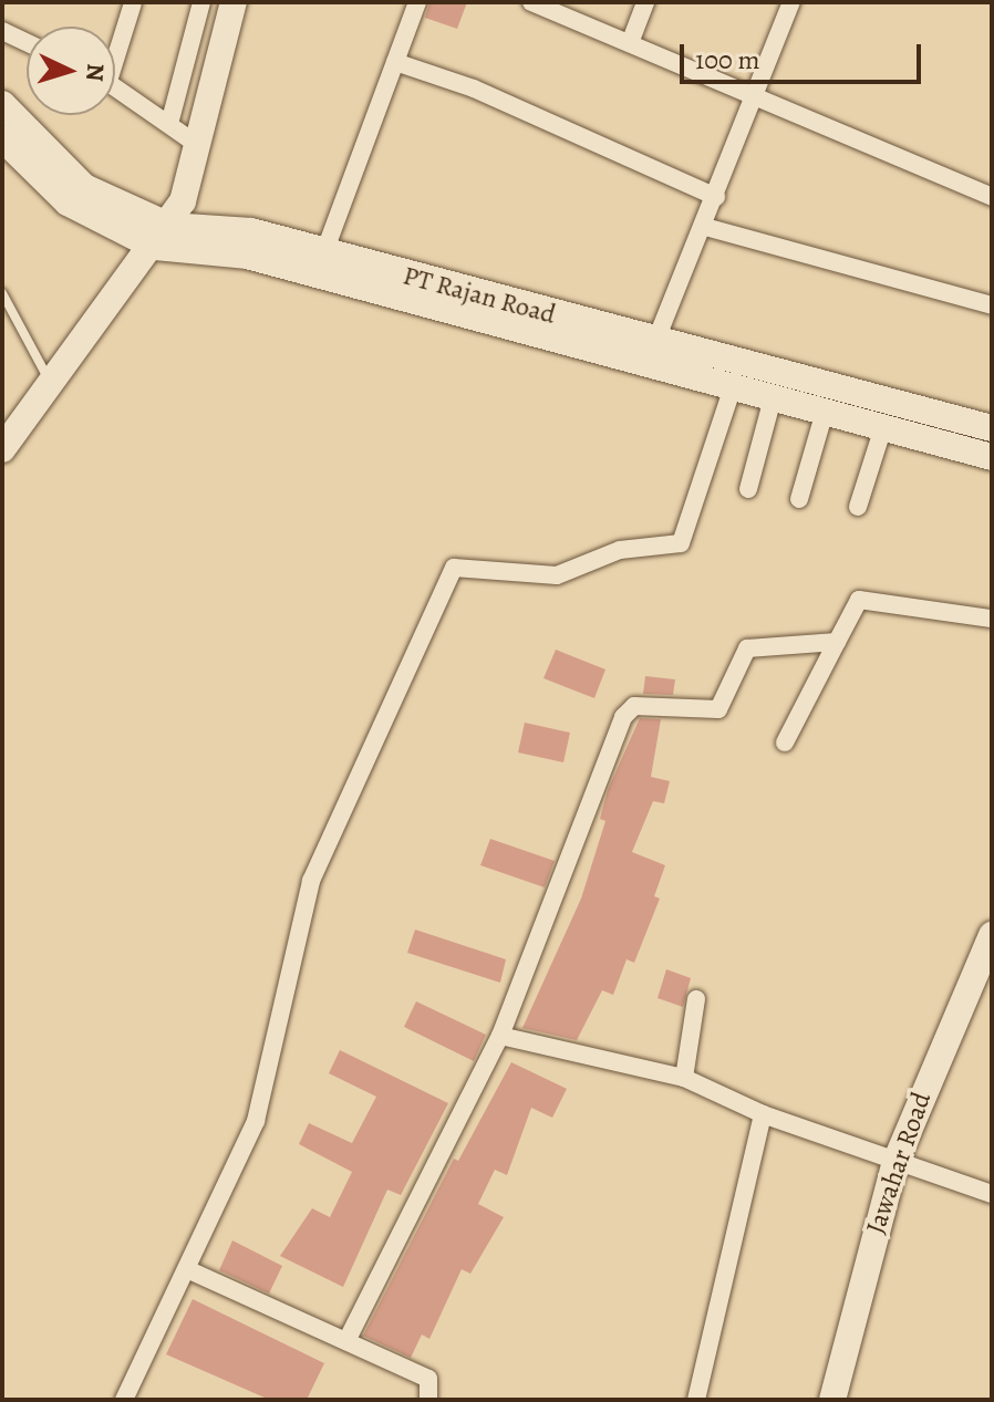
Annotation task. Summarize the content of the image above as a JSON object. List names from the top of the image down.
{
  "streets": {
    "main road": ["PT Rajan Road", "Jawahar Road"]
  },
  "scale_bar": "100 m",
  "north": "right"
}
